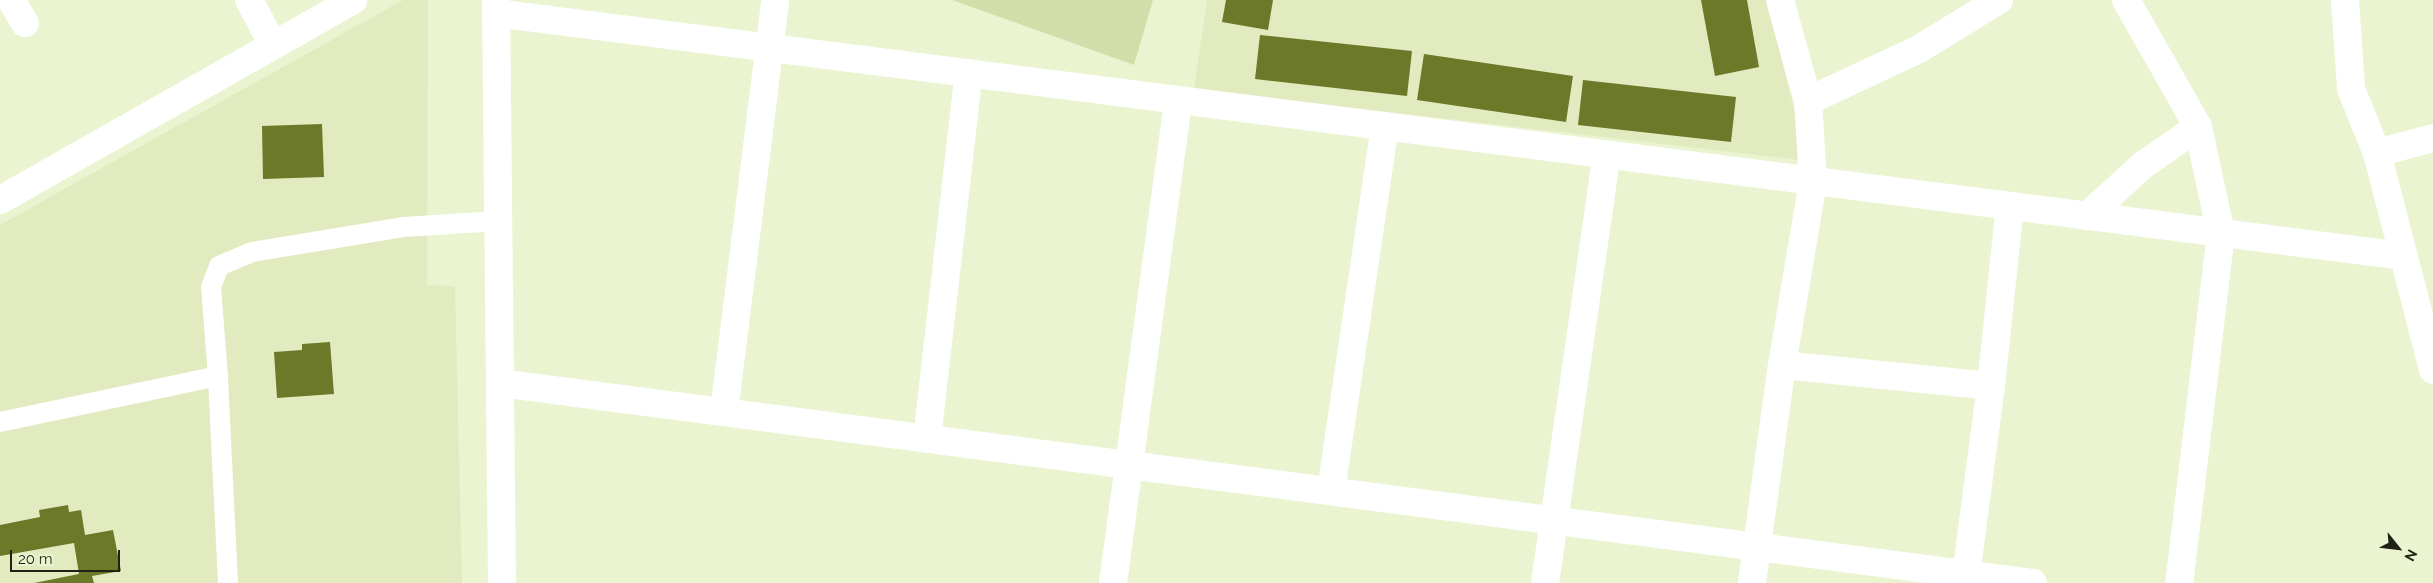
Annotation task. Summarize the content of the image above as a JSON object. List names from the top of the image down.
{
  "scale_bar": "20 m",
  "north": "bottom right"
}
